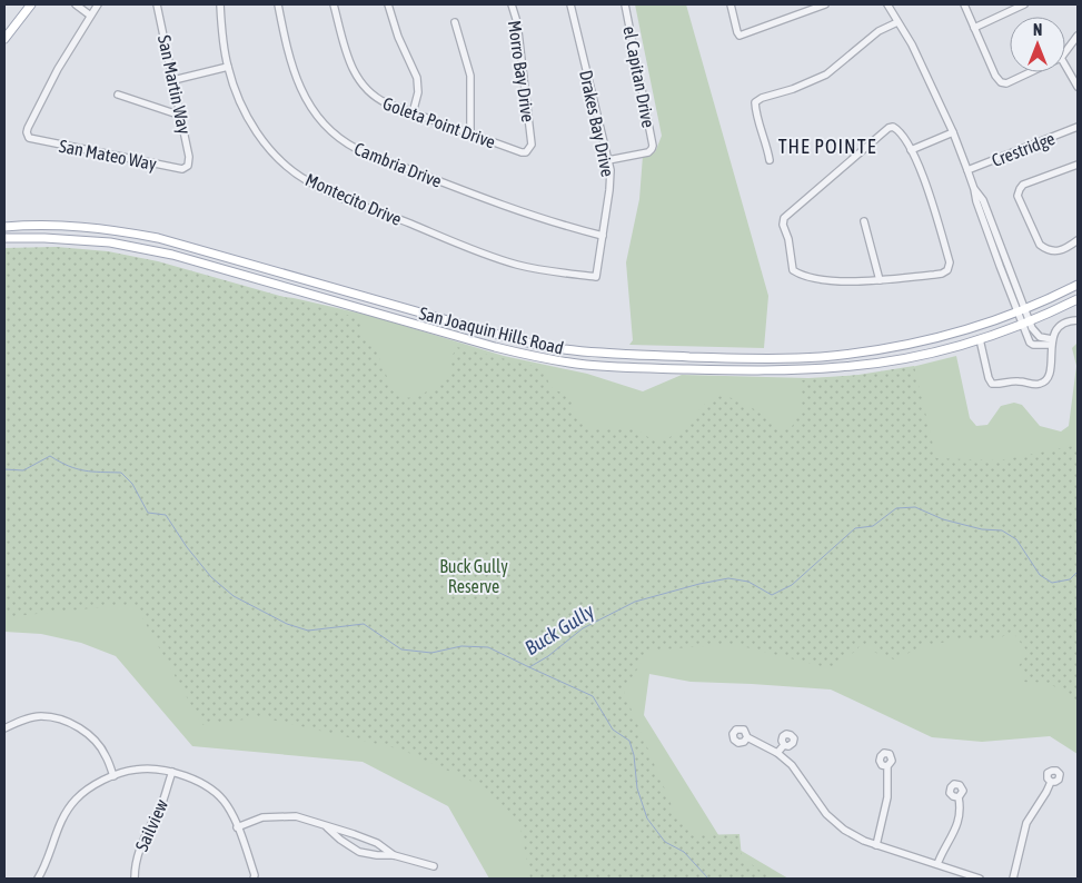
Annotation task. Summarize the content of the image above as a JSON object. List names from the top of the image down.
{
  "streets": {
    "main road": ["San Joaquin Hills Road"],
    "street": [
      "Morro Bay Drive",
      "el Capitan Drive",
      "San Martin Way",
      "Goleta Point Drive",
      "Drakes Bay Drive",
      "Crestridge",
      "San Mateo Way",
      "Cambria Drive",
      "Montecito Drive",
      "Sailview"
    ]
  },
  "crossings": [
    ["Morro Bay Drive", "Goleta Point Drive"],
    ["el Capitan Drive", "Drakes Bay Drive"],
    ["San Martin Way", "San Mateo Way"],
    ["Drakes Bay Drive", "Cambria Drive"],
    ["Drakes Bay Drive", "Montecito Drive"]
  ],
  "districts": ["THE POINTE"],
  "water": ["Buck Gully"],
  "parks": ["Buck Gully Reserve"],
  "north": "top"
}
